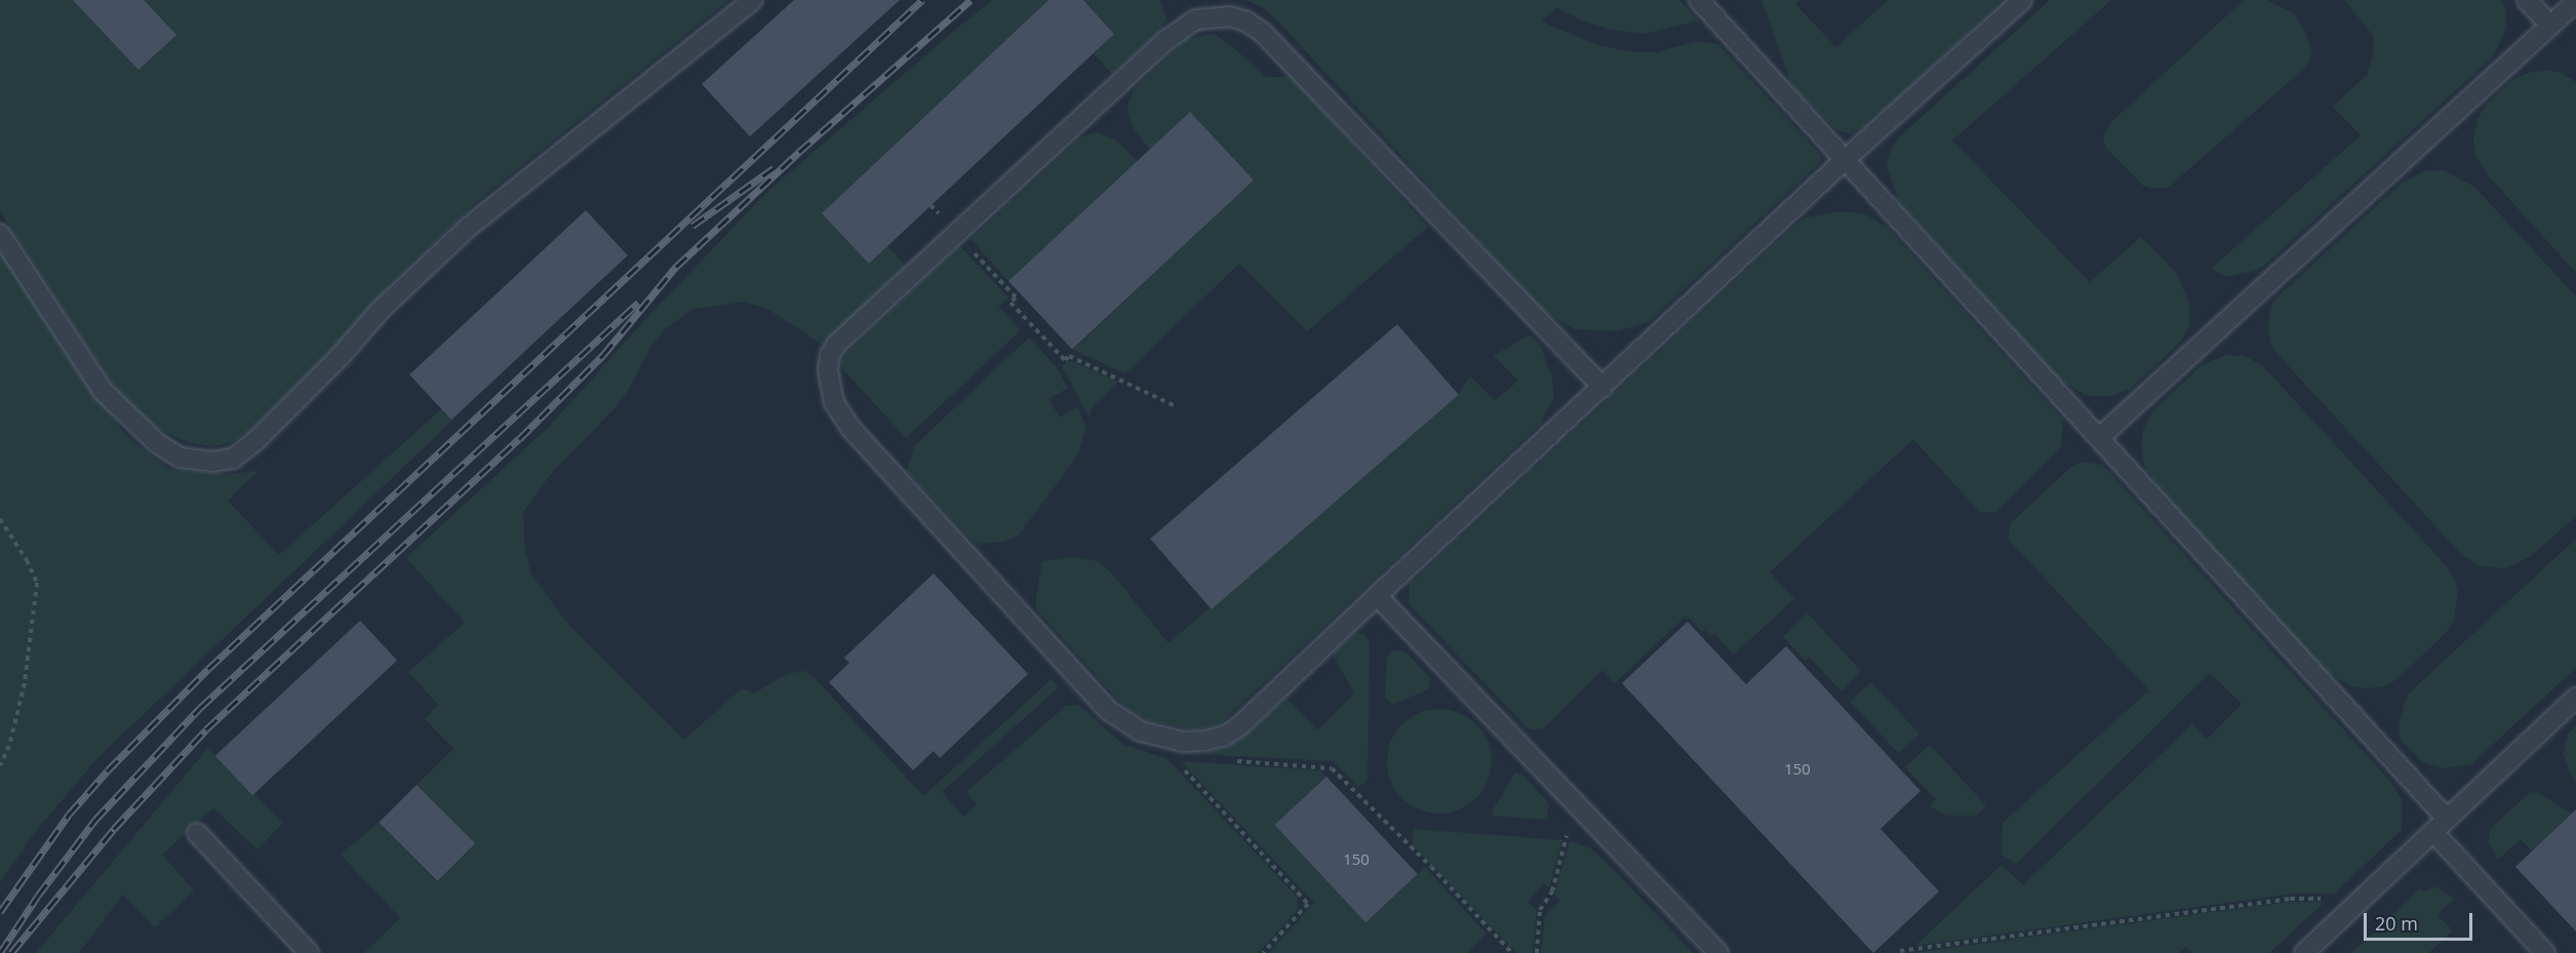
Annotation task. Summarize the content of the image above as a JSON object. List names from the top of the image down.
{
  "house_numbers": ["150", "150"],
  "scale_bar": "20 m"
}
